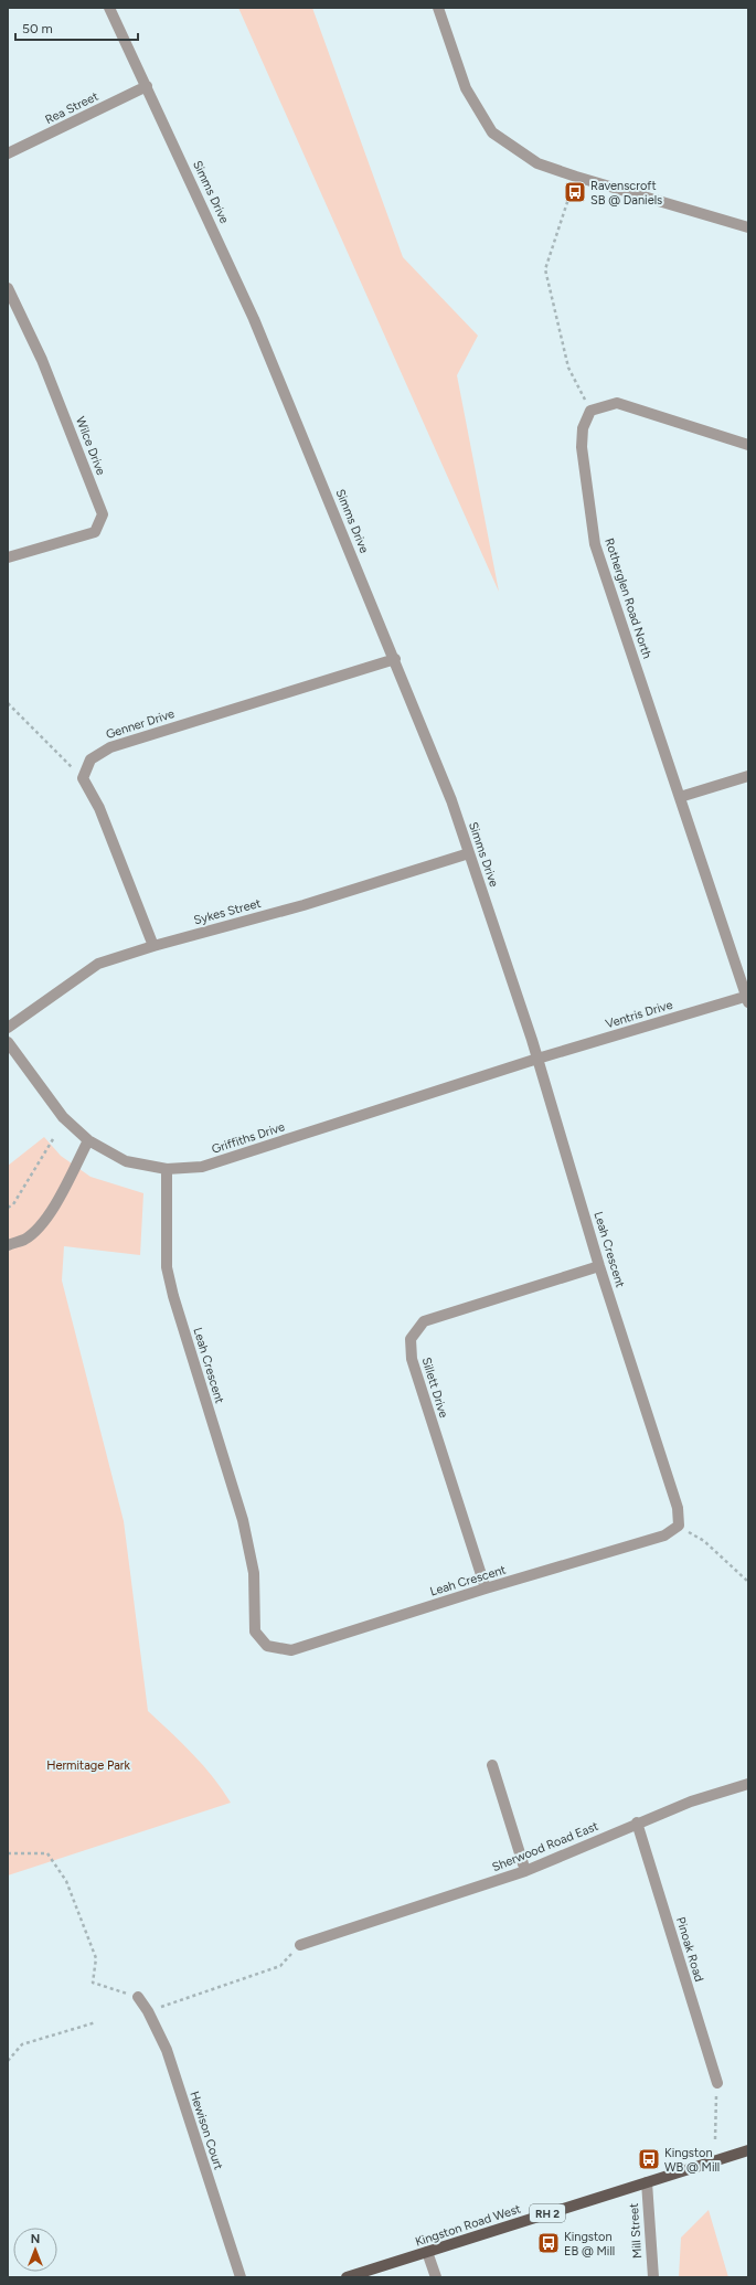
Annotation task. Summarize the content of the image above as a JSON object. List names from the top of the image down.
{
  "streets": {
    "main road": ["RH 2", "Kingston Road West"],
    "street": [
      "Rea Street",
      "Simms Drive",
      "Wilce Drive",
      "Rotherglen Road North",
      "Genner Drive",
      "Sykes Street",
      "Ventris Drive",
      "Griffiths Drive",
      "Leah Crescent",
      "Sillett Drive",
      "Sherwood Road East",
      "Pinoak Road",
      "Hewison Court",
      "Mill Street"
    ]
  },
  "crossings": [
    ["Rea Street", "Simms Drive"],
    ["Simms Drive", "Genner Drive"],
    ["Simms Drive", "Sykes Street"],
    ["Simms Drive", "Ventris Drive"],
    ["Simms Drive", "Griffiths Drive"],
    ["Simms Drive", "Leah Crescent"],
    ["Rotherglen Road North", "Ventris Drive"],
    ["Ventris Drive", "Griffiths Drive"],
    ["Ventris Drive", "Leah Crescent"],
    ["Griffiths Drive", "Leah Crescent"],
    ["Leah Crescent", "Sillett Drive"],
    ["Sherwood Road East", "Pinoak Road"],
    ["Kingston Road West", "Mill Street"]
  ],
  "parks": ["Hermitage Park"],
  "places": {
    "bus stop": ["Ravenscroft SB @ Daniels", "Kingston WB @ Mill", "Kingston EB @ Mill"]
  },
  "scale_bar": "50 m",
  "north": "top"
}
